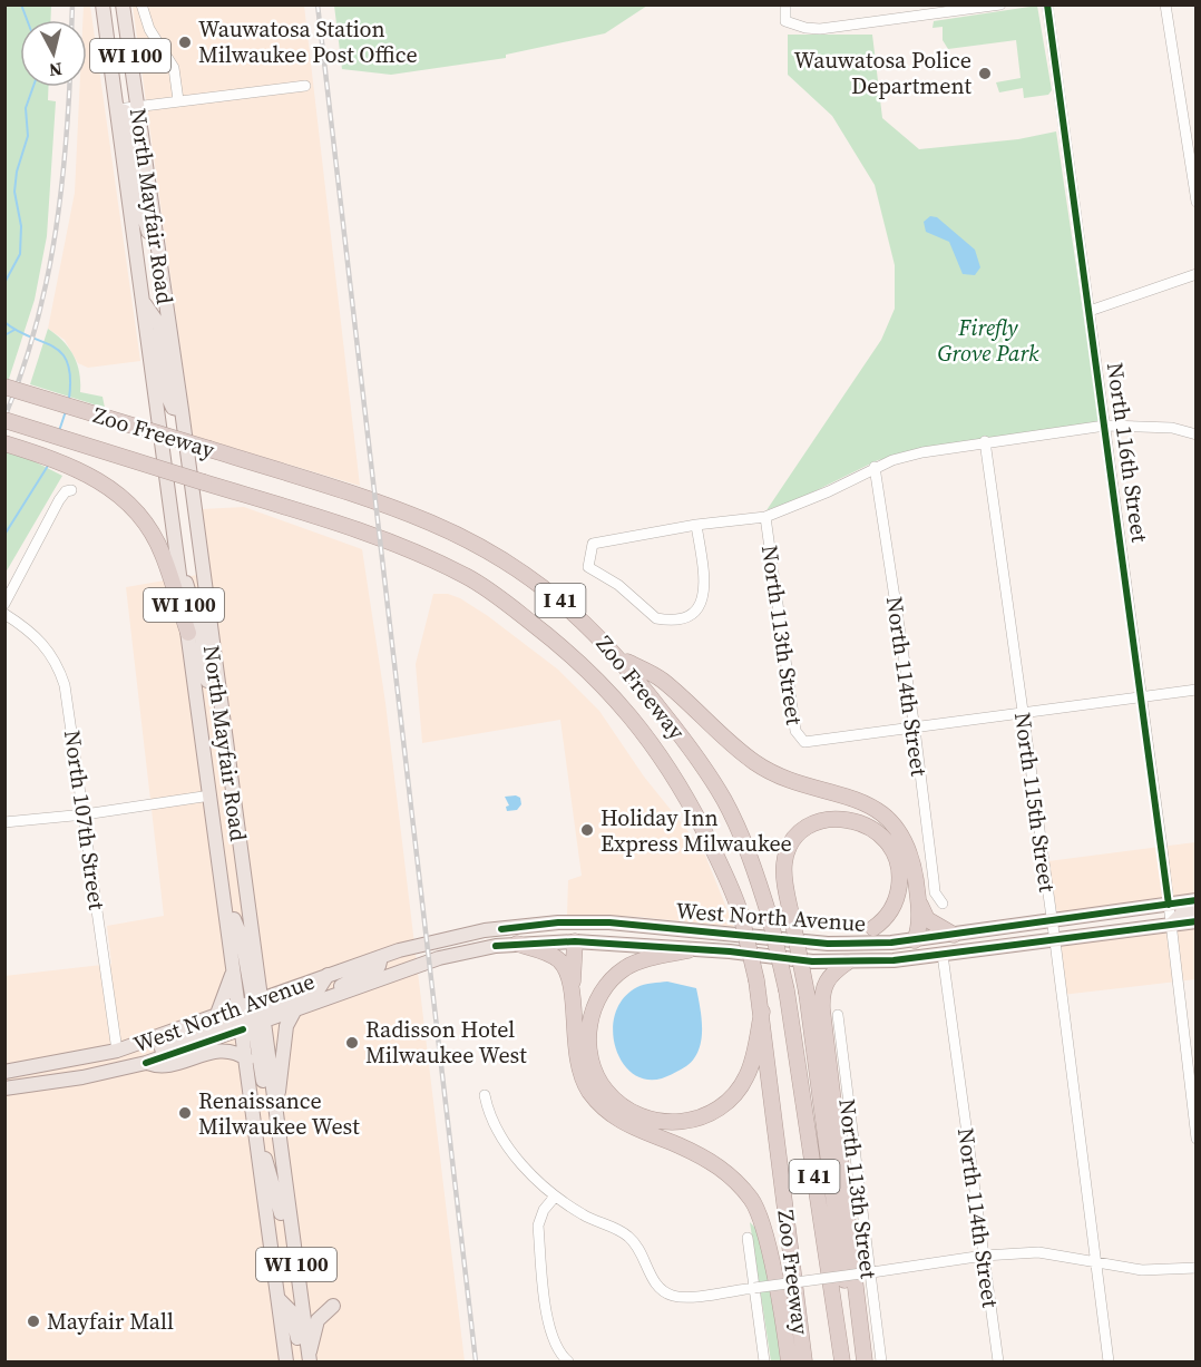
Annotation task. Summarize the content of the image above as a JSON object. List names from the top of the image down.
{
  "streets": {
    "highway": ["Zoo Freeway", "I 41"],
    "main road": ["WI 100", "North Mayfair Road", "West North Avenue"],
    "street": [
      "North 116th Street",
      "North 113th Street",
      "North 114th Street",
      "North 115th Street",
      "North 107th Street"
    ]
  },
  "crossings": [
    ["North Mayfair Road", "West North Avenue"],
    ["North 116th Street", "West North Avenue"],
    ["North 113th Street", "North 114th Street"],
    ["North 114th Street", "West North Avenue"],
    ["North 115th Street", "West North Avenue"],
    ["North 107th Street", "West North Avenue"]
  ],
  "parks": ["Firefly Grove Park"],
  "places": [
    "Wauwatosa Station Milwaukee Post Office",
    "Wauwatosa Police Department",
    "Holiday Inn Express Milwaukee",
    "Radisson Hotel Milwaukee West",
    "Renaissance Milwaukee West",
    "Mayfair Mall"
  ],
  "north": "bottom"
}
